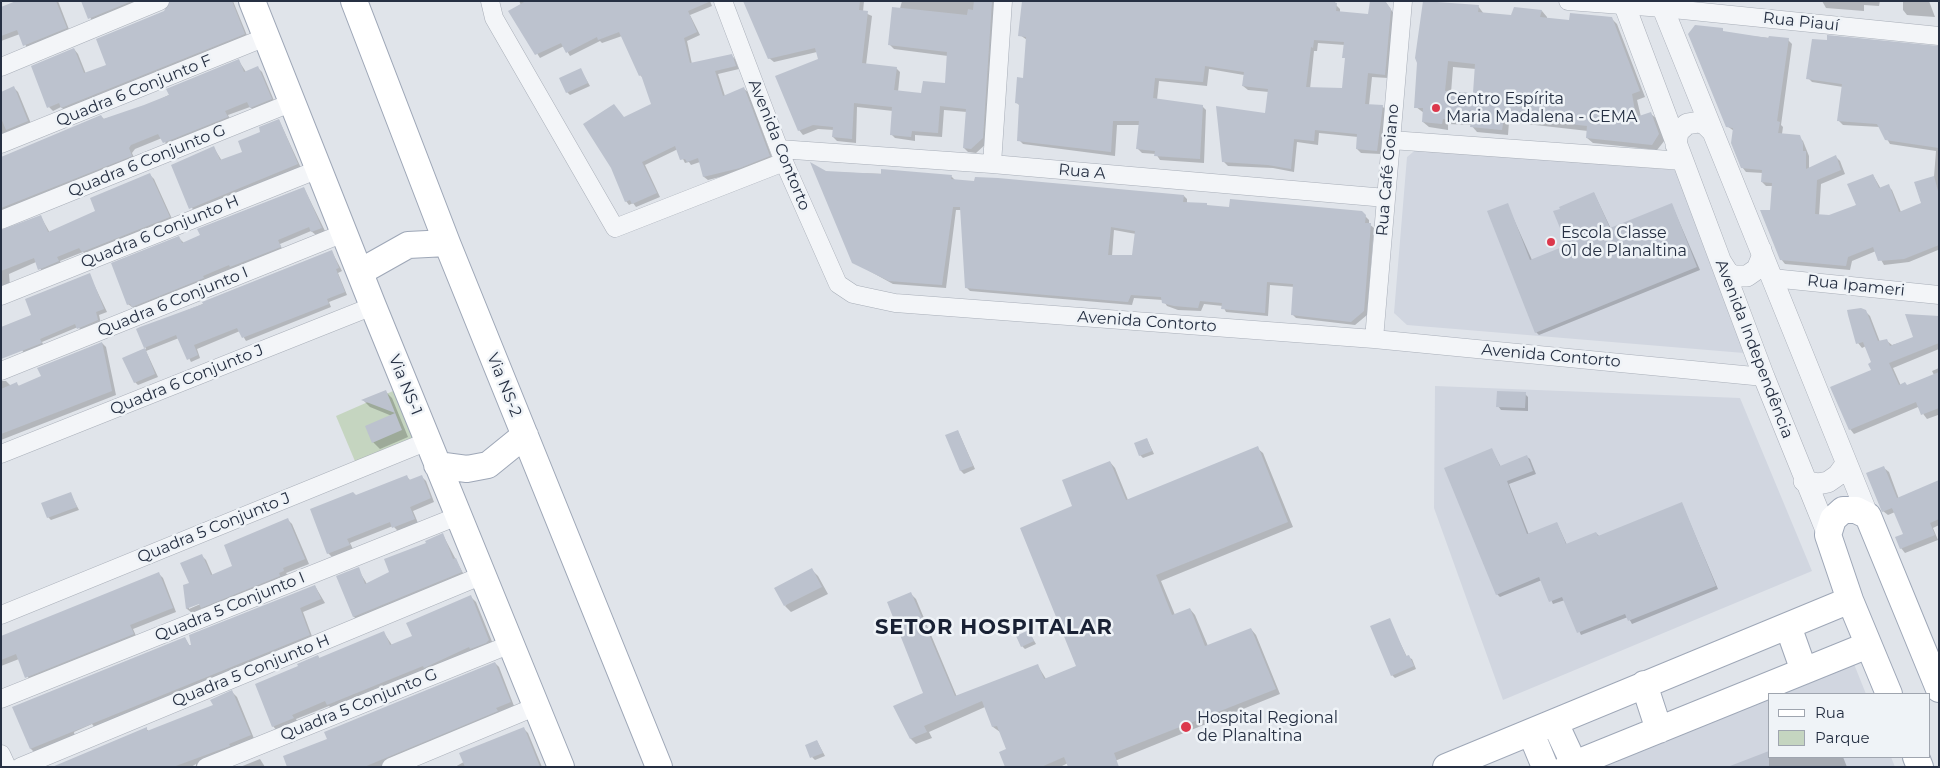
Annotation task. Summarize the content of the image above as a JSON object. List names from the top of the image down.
{
  "streets": {
    "main road": ["Avenida Independência", "Via NS-1", "Via NS-2"],
    "street": [
      "Rua Piauí",
      "Quadra 6 Conjunto F",
      "Avenida Contorto",
      "Quadra 6 Conjunto G",
      "Rua Café Goiano",
      "Rua A",
      "Quadra 6 Conjunto H",
      "Rua Ipameri",
      "Quadra 6 Conjunto I",
      "Quadra 6 Conjunto J",
      "Quadra 5 Conjunto J",
      "Quadra 5 Conjunto I",
      "Quadra 5 Conjunto H",
      "Quadra 5 Conjunto G"
    ]
  },
  "crossings": [
    ["Rua Piauí", "Avenida Independência"],
    ["Quadra 6 Conjunto F", "Via NS-1"],
    ["Avenida Contorto", "Rua Café Goiano"],
    ["Avenida Contorto", "Rua A"],
    ["Avenida Contorto", "Avenida Independência"],
    ["Quadra 6 Conjunto G", "Via NS-1"],
    ["Rua Café Goiano", "Rua A"],
    ["Quadra 6 Conjunto H", "Via NS-1"],
    ["Quadra 6 Conjunto I", "Via NS-1"],
    ["Quadra 6 Conjunto J", "Via NS-1"],
    ["Via NS-1", "Quadra 5 Conjunto J"],
    ["Via NS-1", "Quadra 5 Conjunto I"],
    ["Via NS-1", "Quadra 5 Conjunto H"],
    ["Via NS-1", "Quadra 5 Conjunto G"]
  ],
  "districts": ["SETOR HOSPITALAR"],
  "places": ["Centro Espírita Maria Madalena - CEMA", "Escola Classe 01 de Planaltina", "Hospital Regional de Planaltina"],
  "legend": ["Rua", "Parque"]
}
